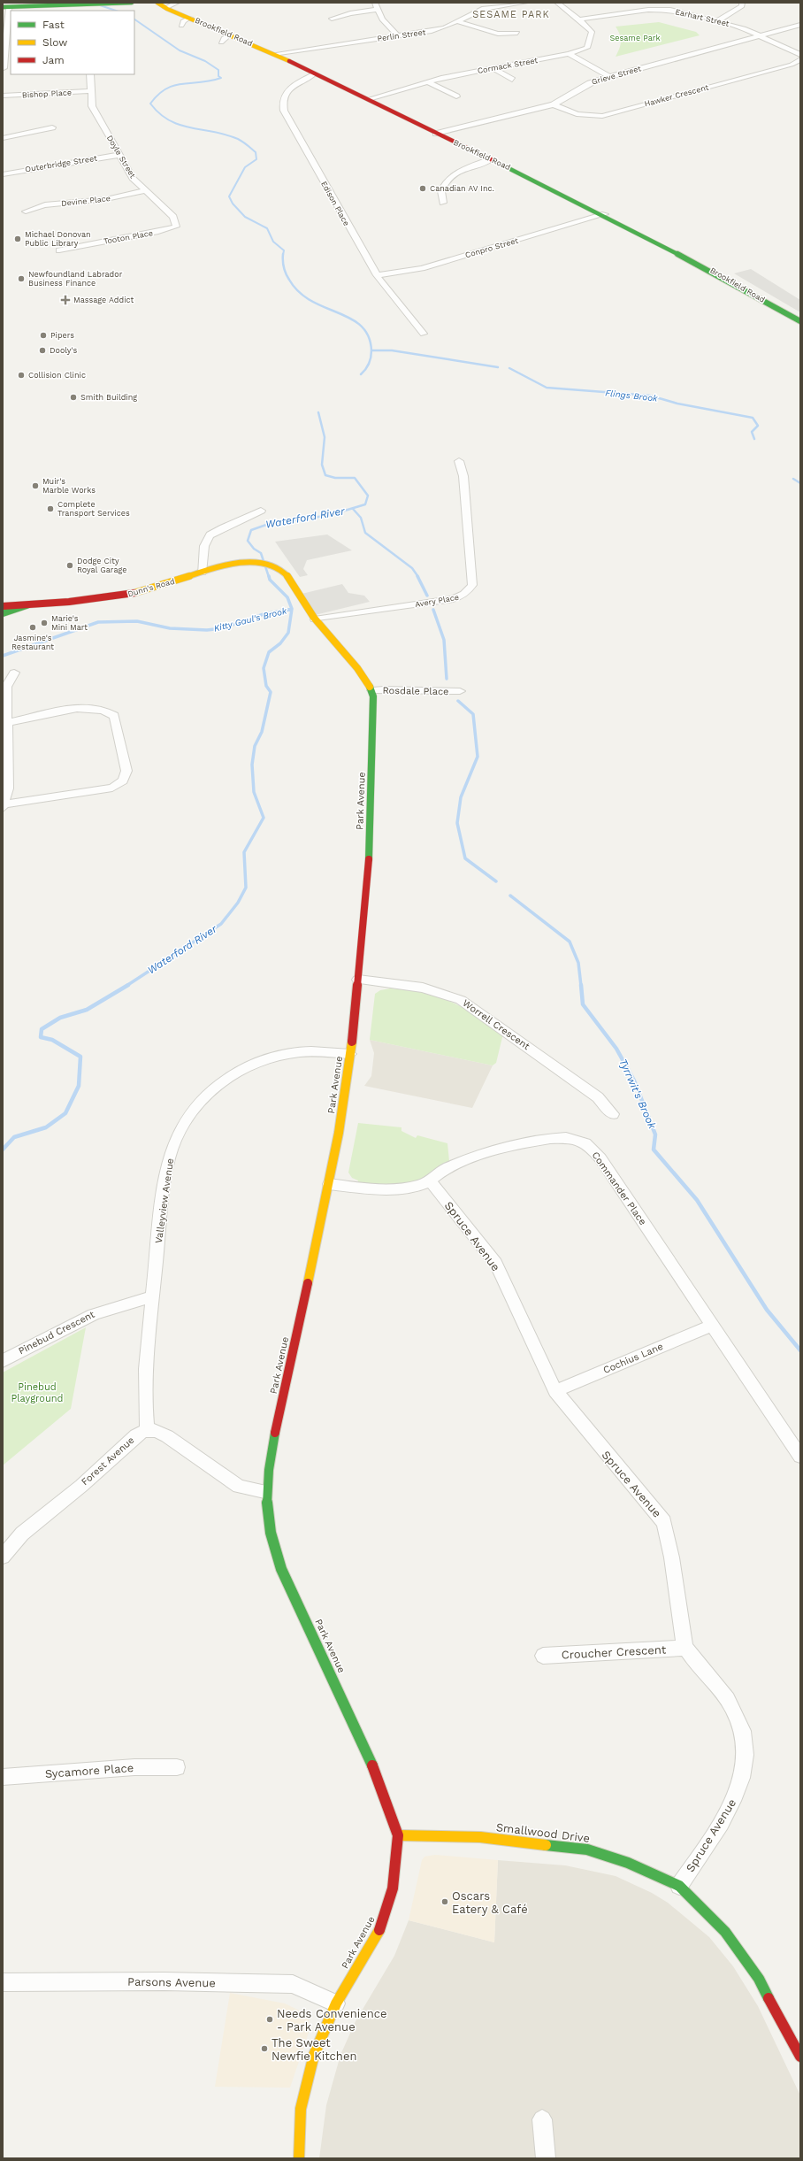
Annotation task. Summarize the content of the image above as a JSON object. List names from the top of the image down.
{
  "streets": {
    "main road": [
      "Brookfield Road",
      "Dunn's Road",
      "Park Avenue",
      "Smallwood Drive"
    ],
    "street": [
      "Earhart Street",
      "Perlin Street",
      "Cormack Street",
      "Grieve Street",
      "Bishop Place",
      "Hawker Crescent",
      "Doyle Street",
      "Outerbridge Street",
      "Devine Place",
      "Edison Place",
      "Tooton Place",
      "Conpro Street",
      "Avery Place",
      "Rosdale Place",
      "Worrell Crescent",
      "Commander Place",
      "Valleyview Avenue",
      "Spruce Avenue",
      "Pinebud Crescent",
      "Cochius Lane",
      "Forest Avenue",
      "Croucher Crescent",
      "Sycamore Place",
      "Parsons Avenue"
    ]
  },
  "crossings": [
    ["Earhart Street", "Cormack Street"],
    ["Earhart Street", "Grieve Street"],
    ["Brookfield Road", "Perlin Street"],
    ["Brookfield Road", "Cormack Street"],
    ["Brookfield Road", "Grieve Street"],
    ["Brookfield Road", "Edison Place"],
    ["Brookfield Road", "Conpro Street"],
    ["Grieve Street", "Hawker Crescent"],
    ["Bishop Place", "Doyle Street"],
    ["Doyle Street", "Outerbridge Street"],
    ["Doyle Street", "Devine Place"],
    ["Doyle Street", "Tooton Place"],
    ["Edison Place", "Conpro Street"],
    ["Dunn's Road", "Park Avenue"],
    ["Avery Place", "Park Avenue"],
    ["Rosdale Place", "Park Avenue"],
    ["Park Avenue", "Worrell Crescent"],
    ["Park Avenue", "Commander Place"],
    ["Park Avenue", "Valleyview Avenue"],
    ["Park Avenue", "Smallwood Drive"],
    ["Park Avenue", "Parsons Avenue"],
    ["Commander Place", "Spruce Avenue"],
    ["Commander Place", "Cochius Lane"],
    ["Valleyview Avenue", "Pinebud Crescent"],
    ["Valleyview Avenue", "Forest Avenue"],
    ["Spruce Avenue", "Cochius Lane"],
    ["Spruce Avenue", "Croucher Crescent"],
    ["Spruce Avenue", "Smallwood Drive"]
  ],
  "districts": ["SESAME PARK"],
  "water": [
    "Flings Brook",
    "Waterford River",
    "Kitty Gaul's Brook",
    "Tyrrwit's Brook"
  ],
  "parks": ["Sesame Park", "Pinebud Playground"],
  "places": {
    "other": [
      "Canadian AV Inc.",
      "Michael Donovan Public Library",
      "Newfoundland Labrador Business Finance",
      "Pipers",
      "Dooly's",
      "Collision Clinic",
      "Smith Building",
      "Muir's Marble Works",
      "Complete Transport Services",
      "Dodge City Royal Garage",
      "Marie's Mini Mart",
      "Jasmine's Restaurant",
      "Oscars Eatery & Café",
      "Needs Convenience - Park Avenue",
      "The Sweet Newfie Kitchen"
    ],
    "health": ["Massage Addict"]
  },
  "legend": ["Fast", "Slow", "Jam"]
}
